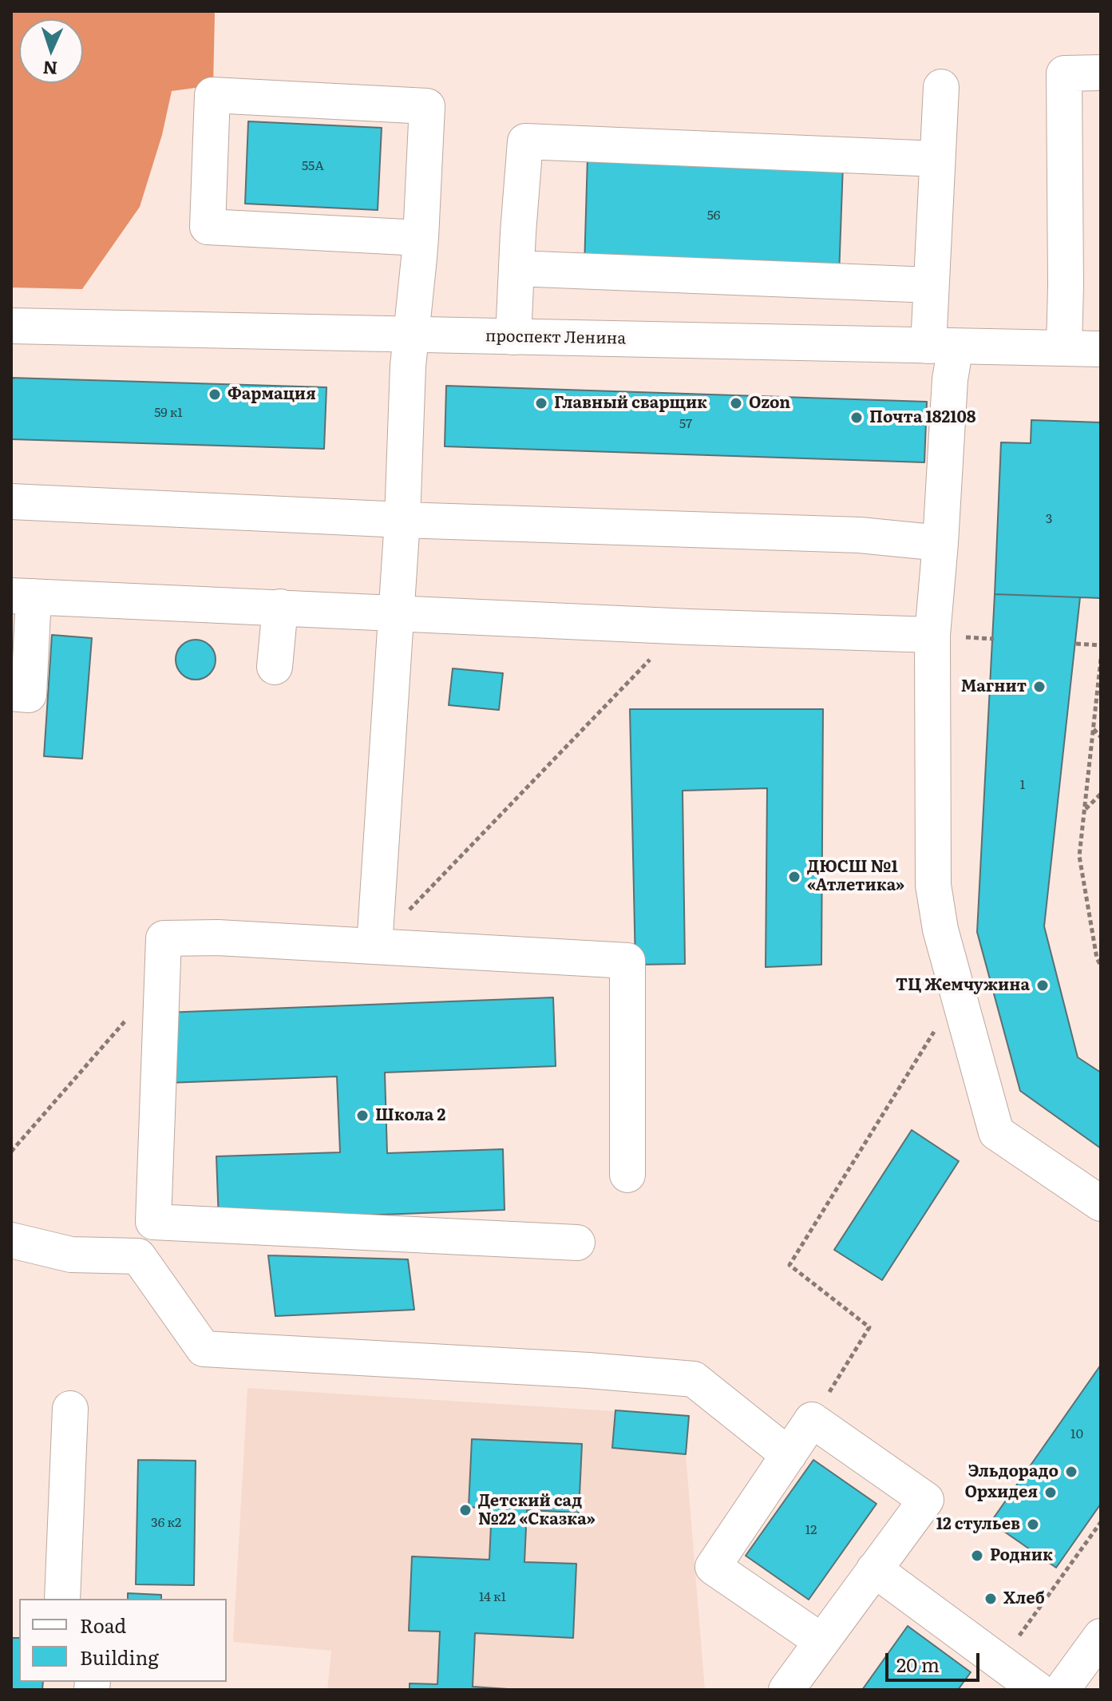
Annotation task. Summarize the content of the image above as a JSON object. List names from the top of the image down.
{
  "streets": {
    "main road": ["проспект Ленина"]
  },
  "places": [
    "Фармация",
    "Главный сварщик",
    "Ozon",
    "Почта 182108",
    "Магнит",
    "ДЮСШ №1 «Атлетика»",
    "ТЦ Жемчужина",
    "Школа 2",
    "Эльдорадо",
    "Орхидея",
    "Детский сад №22 «Сказка»",
    "12 стульев",
    "Родник",
    "Хлеб"
  ],
  "house_numbers": [
    "55А",
    "56",
    "59 к1",
    "57",
    "3",
    "1",
    "10",
    "36 к2",
    "12",
    "14 к1"
  ],
  "legend": ["Road", "Building"],
  "scale_bar": "20 m",
  "north": "bottom"
}
